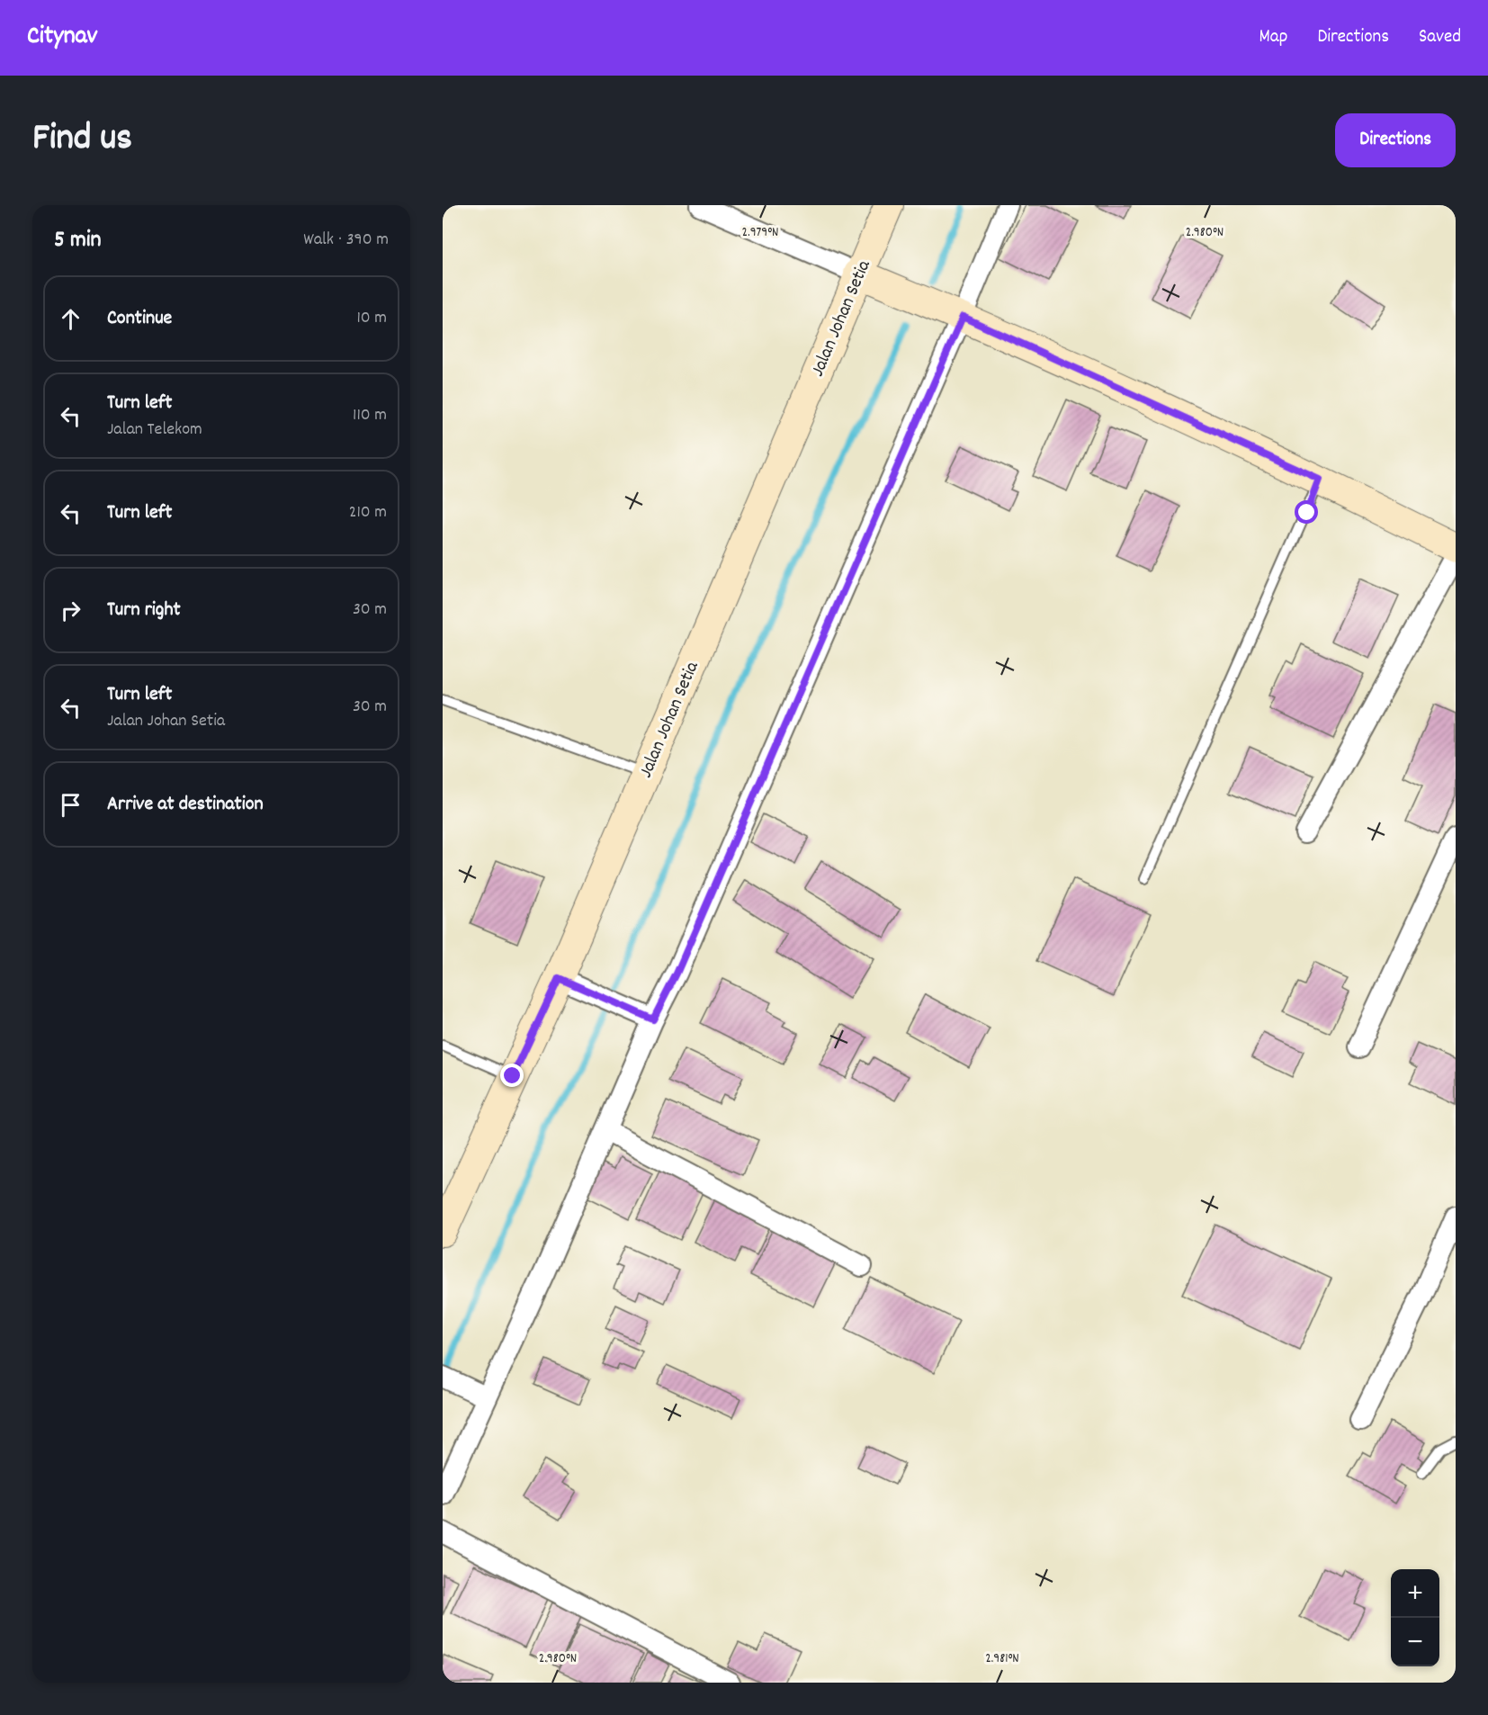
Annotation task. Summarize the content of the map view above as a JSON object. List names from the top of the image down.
{
  "streets": {
    "main road": ["Jalan Johan Setia"]
  },
  "page": {
    "header": "Citynav",
    "nav": ["Map", "Directions", "Saved"],
    "title": "Find us",
    "buttons": "Directions",
    "heading": ["5 min", "Walk · 390 m"],
    "list": [
      ["Continue", "10 m"],
      ["Turn left", "Jalan Telekom", "110 m"],
      ["Turn left", "210 m"],
      ["Turn right", "30 m"],
      ["Turn left", "Jalan Johan Setia", "30 m"],
      "Arrive at destination"
    ],
    "map_buttons": ["+", "−"]
  },
  "coordinates": ["2.979°N", "2.980°N", "2.981°N"]
}
